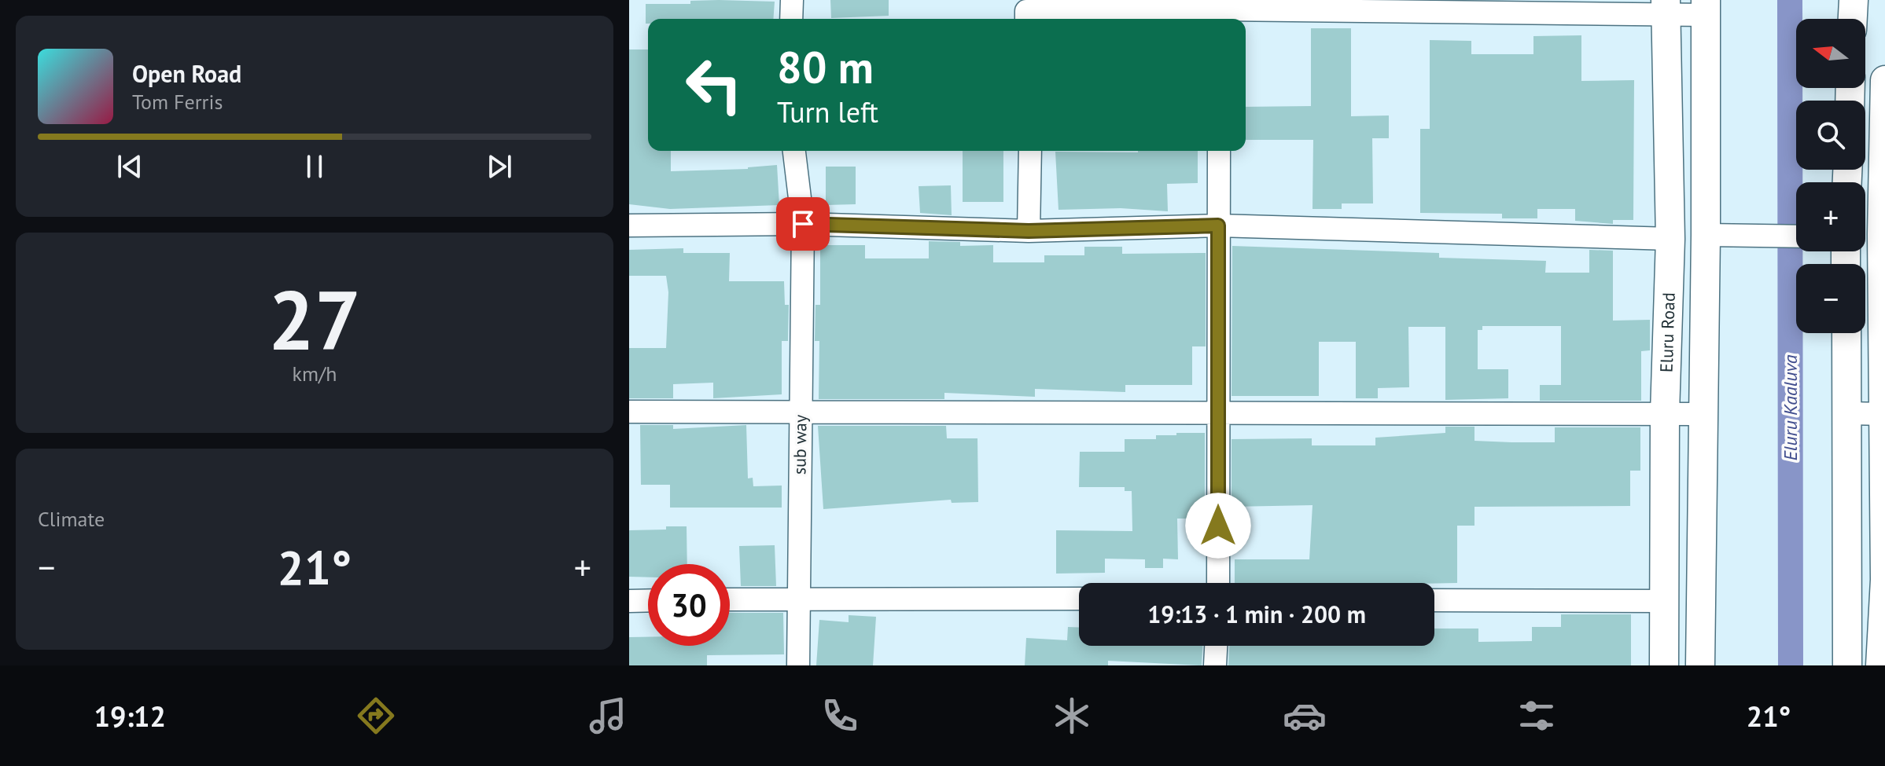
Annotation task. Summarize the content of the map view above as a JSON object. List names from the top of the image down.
{
  "streets": {
    "main road": ["Eluru Road"],
    "street": ["sub way"]
  },
  "water": ["Eluru Kaaluva"],
  "north": "left",
  "page": {
    "map_buttons": ["+", "−"],
    "turn": ["80 m", "Turn left"],
    "song": ["Open Road", "Tom Ferris"],
    "tile": [
      ["27", "km/h"],
      "Climate"
    ],
    "heat": ["−", "21°", "+"],
    "limit": "30",
    "trip": "19:13 · 1 min · 200 m",
    "tabs": ["19:12", "21°"]
  }
}
